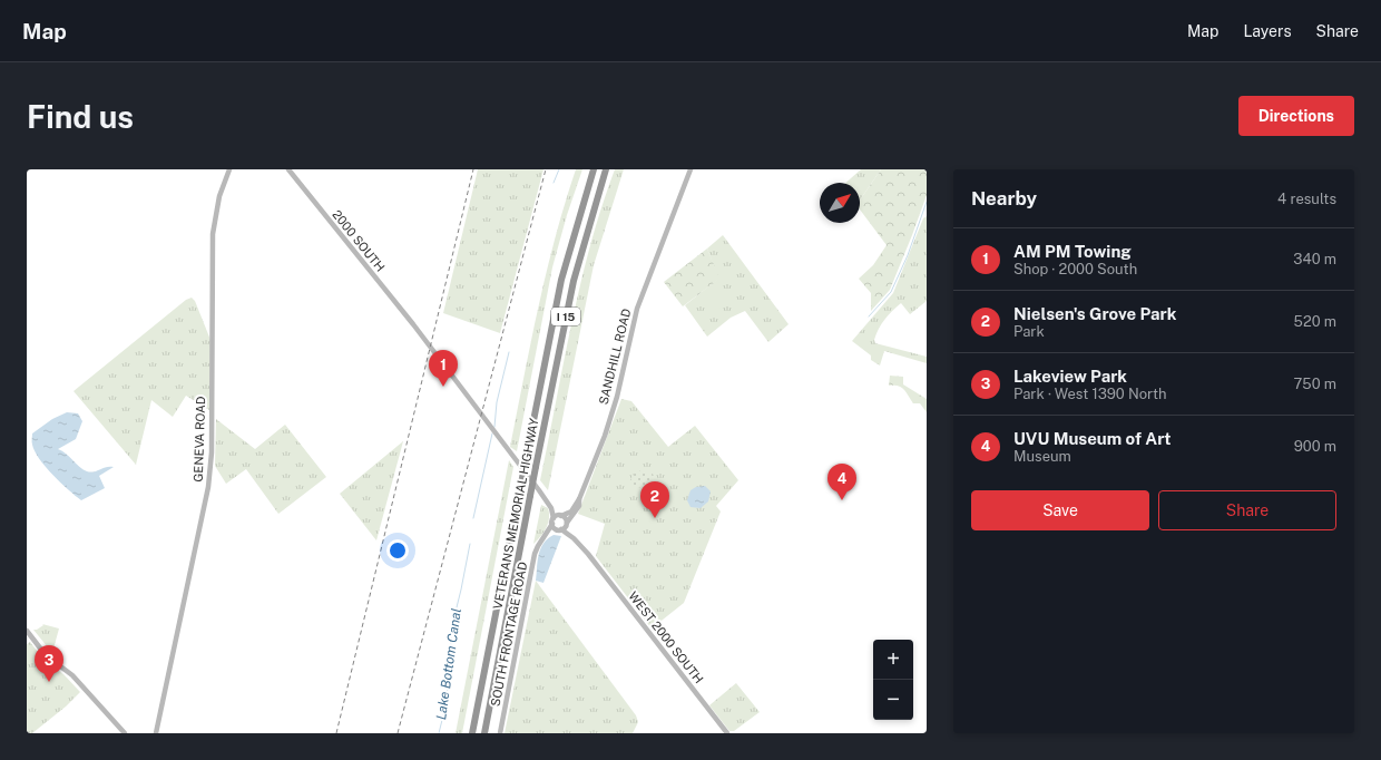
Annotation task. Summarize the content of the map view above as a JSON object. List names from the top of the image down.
{
  "streets": {
    "highway": ["I 15", "VETERANS MEMORIAL HIGHWAY"],
    "street": [
      "2000 SOUTH",
      "SANDHILL ROAD",
      "GENEVA ROAD",
      "SOUTH FRONTAGE ROAD",
      "WEST 2000 SOUTH"
    ]
  },
  "crossings": [
    ["SANDHILL ROAD", "SOUTH FRONTAGE ROAD"],
    ["SANDHILL ROAD", "WEST 2000 SOUTH"],
    ["SOUTH FRONTAGE ROAD", "WEST 2000 SOUTH"]
  ],
  "water": ["Lake Bottom Canal"],
  "north": "top right",
  "page": {
    "header": "Map",
    "nav": ["Map", "Layers", "Share"],
    "buttons": [
      "Directions",
      ["Save", "Share"]
    ],
    "title": "Find us",
    "heading": ["Nearby", "4 results"],
    "list": [
      {
        "mark": "1",
        "name": "AM PM Towing",
        "note": "Shop · 2000 South",
        "value": "340 m"
      },
      {
        "mark": "2",
        "name": "Nielsen's Grove Park",
        "note": "Park",
        "value": "520 m"
      },
      {
        "mark": "3",
        "name": "Lakeview Park",
        "note": "Park · West 1390 North",
        "value": "750 m"
      },
      {
        "mark": "4",
        "name": "UVU Museum of Art",
        "note": "Museum",
        "value": "900 m"
      }
    ],
    "pins": [
      "1",
      "4",
      "2",
      "3"
    ],
    "map_buttons": ["+", "−"]
  }
}
